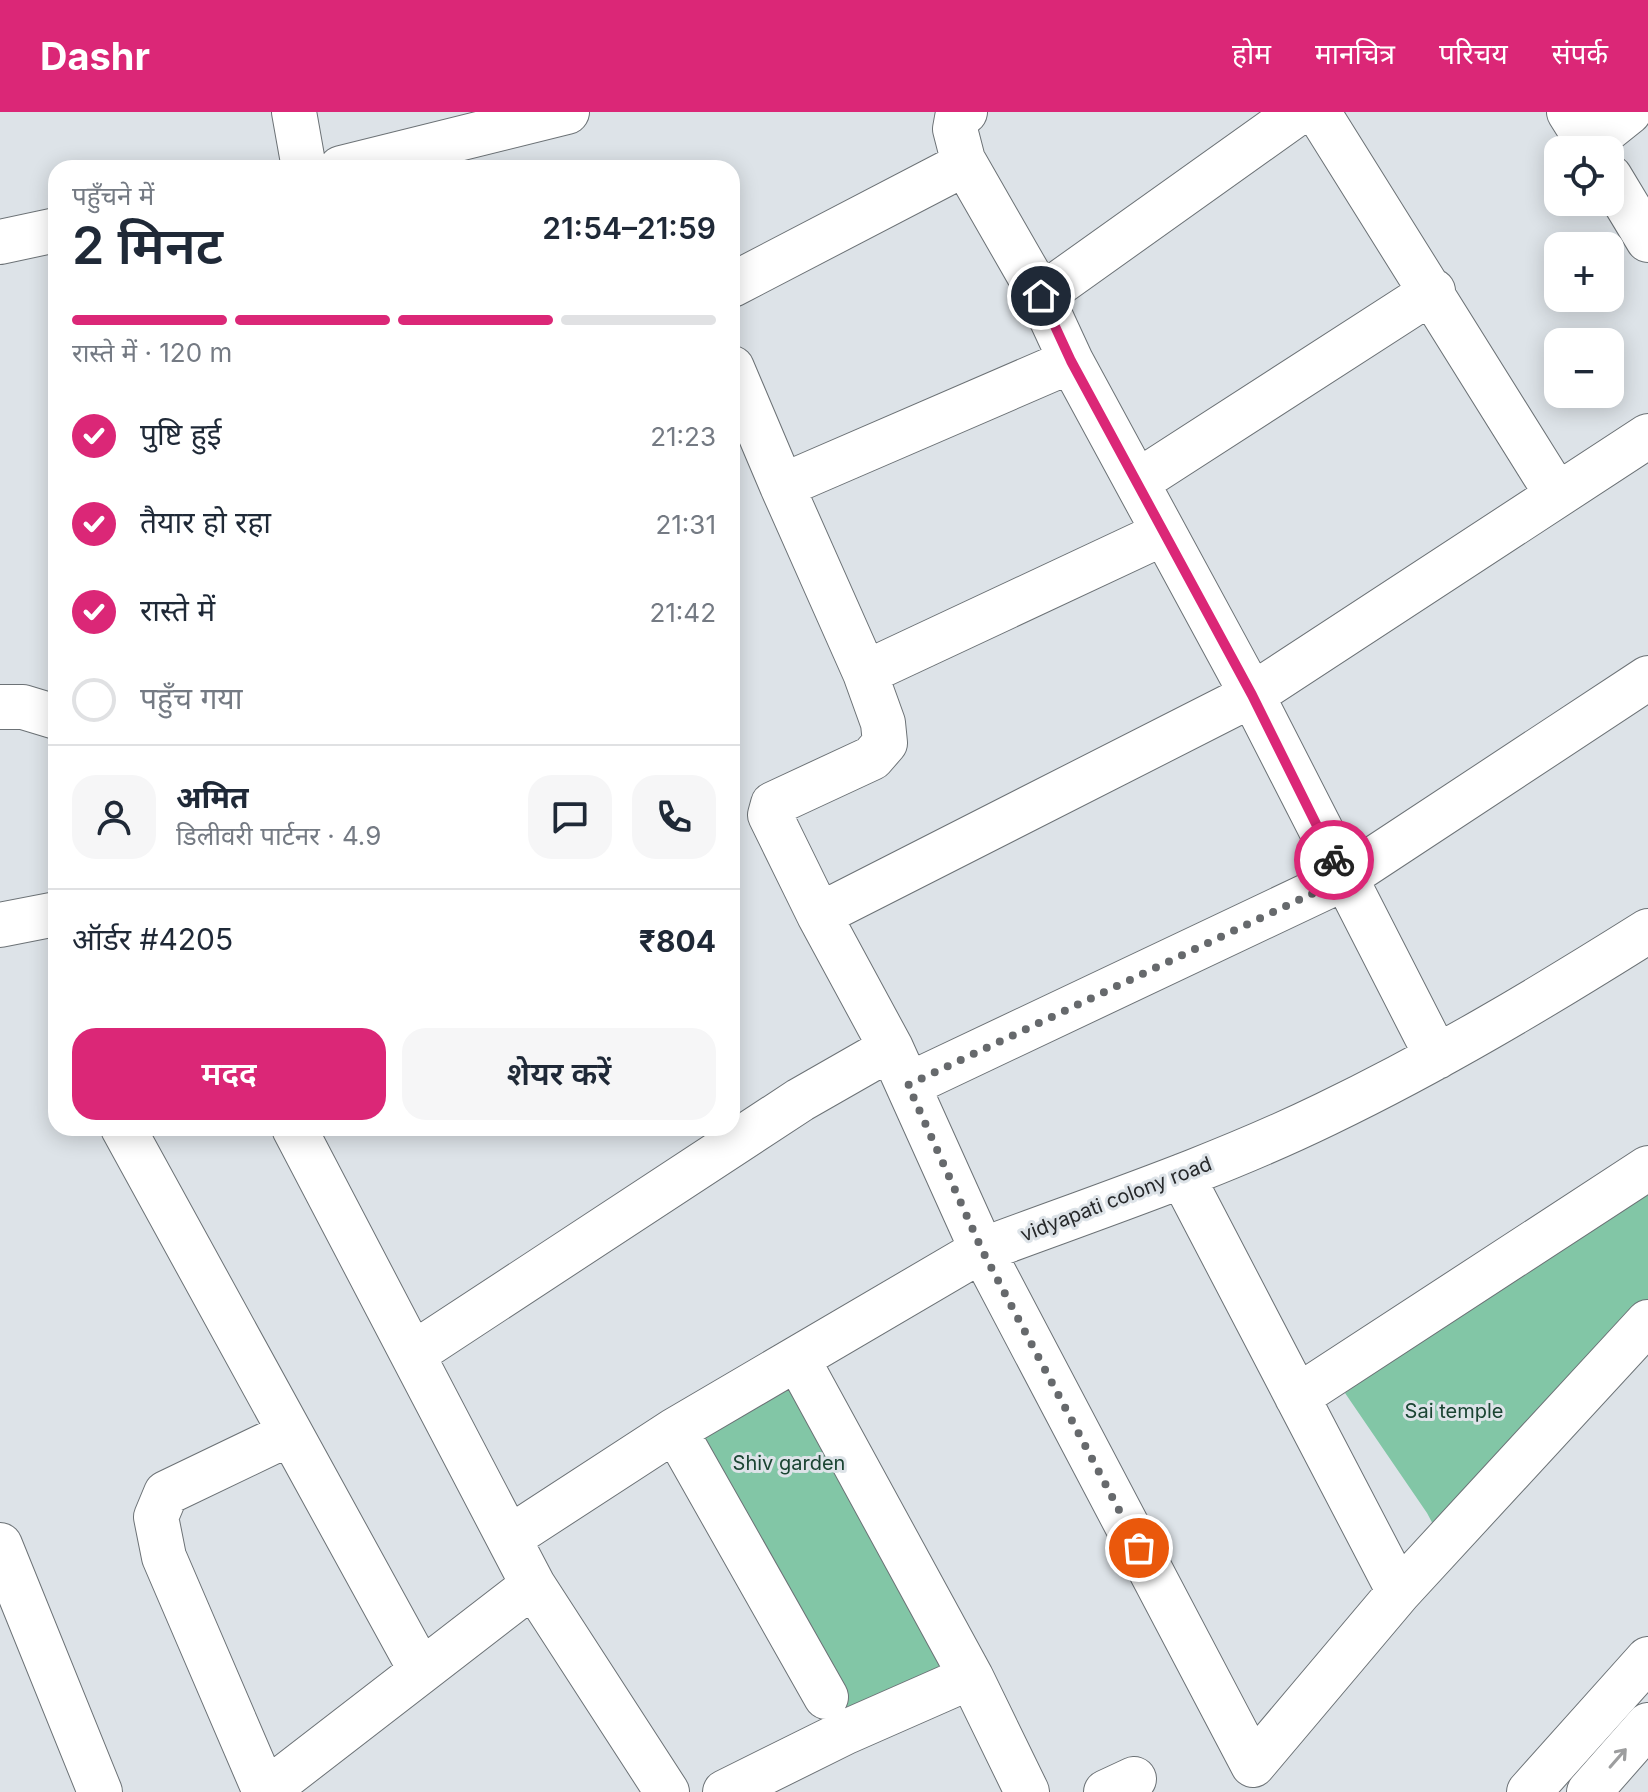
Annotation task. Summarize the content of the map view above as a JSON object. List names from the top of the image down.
{
  "streets": {
    "street": ["vidyapati colony road"]
  },
  "parks": ["Sai temple", "Shiv garden"],
  "page": {
    "header": "Dashr",
    "nav": [
      "होम",
      "मानचित्र",
      "परिचय",
      "संपर्क"
    ],
    "map_buttons": ["+", "−"],
    "heading": ["2 मिनट", "पहुँचने में", "21:54–21:59"],
    "panel": [
      "अमित",
      "डिलीवरी पार्टनर · 4.9",
      "ऑर्डर #4205",
      "₹804"
    ],
    "bar": "रास्ते में · 120 m",
    "list": [
      ["पुष्टि हुई", "21:23"],
      ["तैयार हो रहा", "21:31"],
      ["रास्ते में", "21:42"],
      "पहुँच गया"
    ],
    "buttons": ["मदद", "शेयर करें"]
  }
}
